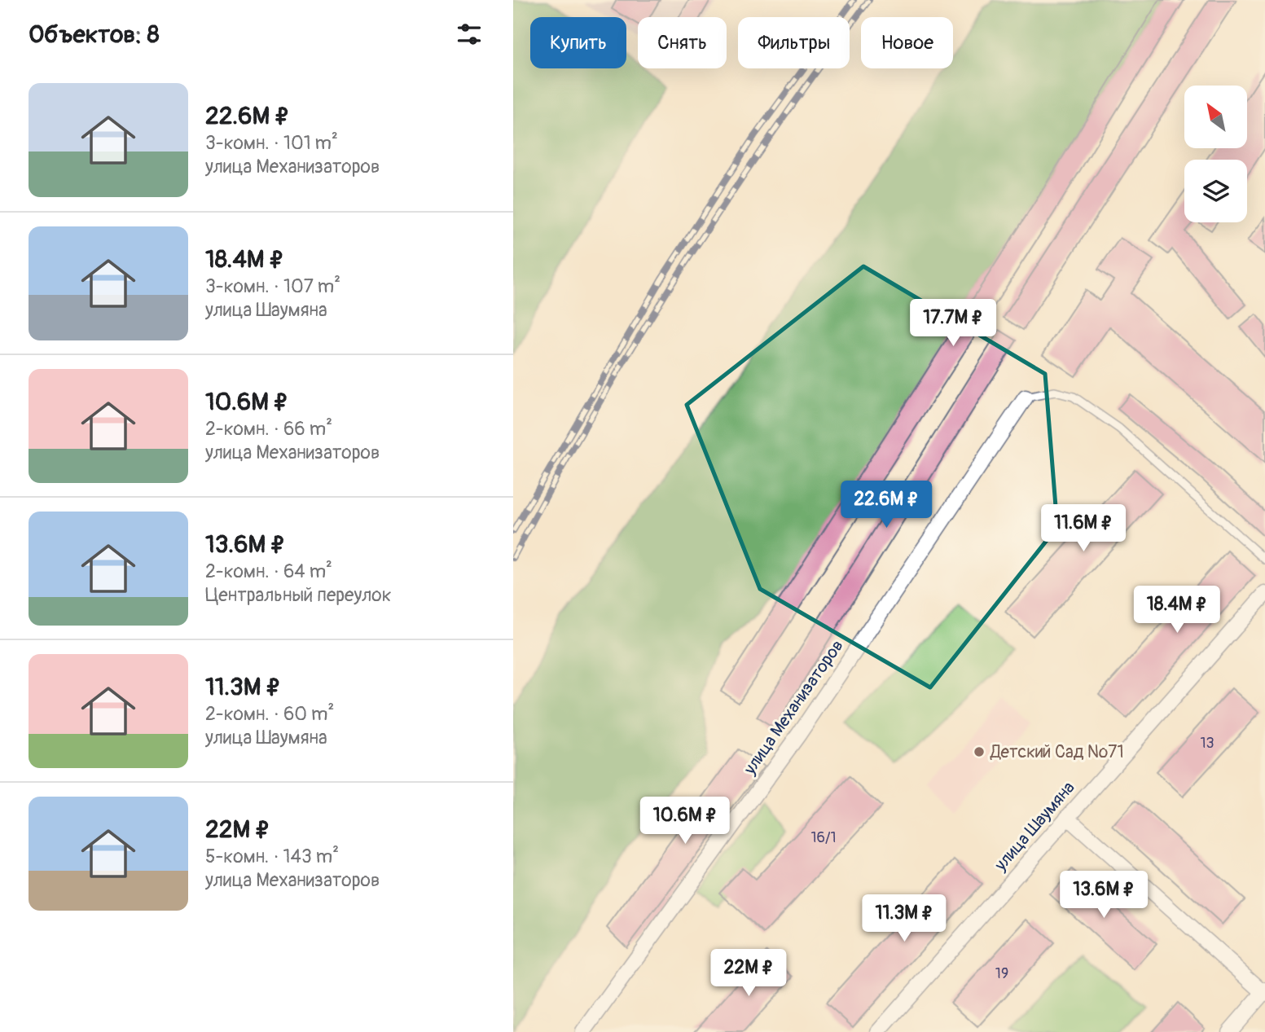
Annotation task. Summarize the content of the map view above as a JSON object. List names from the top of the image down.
{
  "streets": {
    "street": ["улица Механизаторов", "улица Шаумяна"]
  },
  "places": ["Детский Сад №71"],
  "house_numbers": ["13", "16/1", "19"],
  "north": "top left",
  "page": {
    "heading": "Объектов: 8",
    "chip": [
      "Купить",
      "Снять",
      "Фильтры",
      "Новое"
    ],
    "list": [
      {
        "name": "22.6M ₽",
        "note": "3-комн. · 101 m² · улица Механизаторов"
      },
      {
        "name": "18.4M ₽",
        "note": "3-комн. · 107 m² · улица Шаумяна"
      },
      {
        "name": "10.6M ₽",
        "note": "2-комн. · 66 m² · улица Механизаторов"
      },
      {
        "name": "13.6M ₽",
        "note": "2-комн. · 64 m² · Центральный переулок"
      },
      {
        "name": "11.3M ₽",
        "note": "2-комн. · 60 m² · улица Шаумяна"
      },
      {
        "name": "22M ₽",
        "note": "5-комн. · 143 m² · улица Механизаторов"
      }
    ],
    "price": [
      "17.7M ₽",
      "22.6M ₽",
      "11.6M ₽",
      "18.4M ₽",
      "10.6M ₽",
      "13.6M ₽",
      "11.3M ₽",
      "22M ₽"
    ]
  }
}
